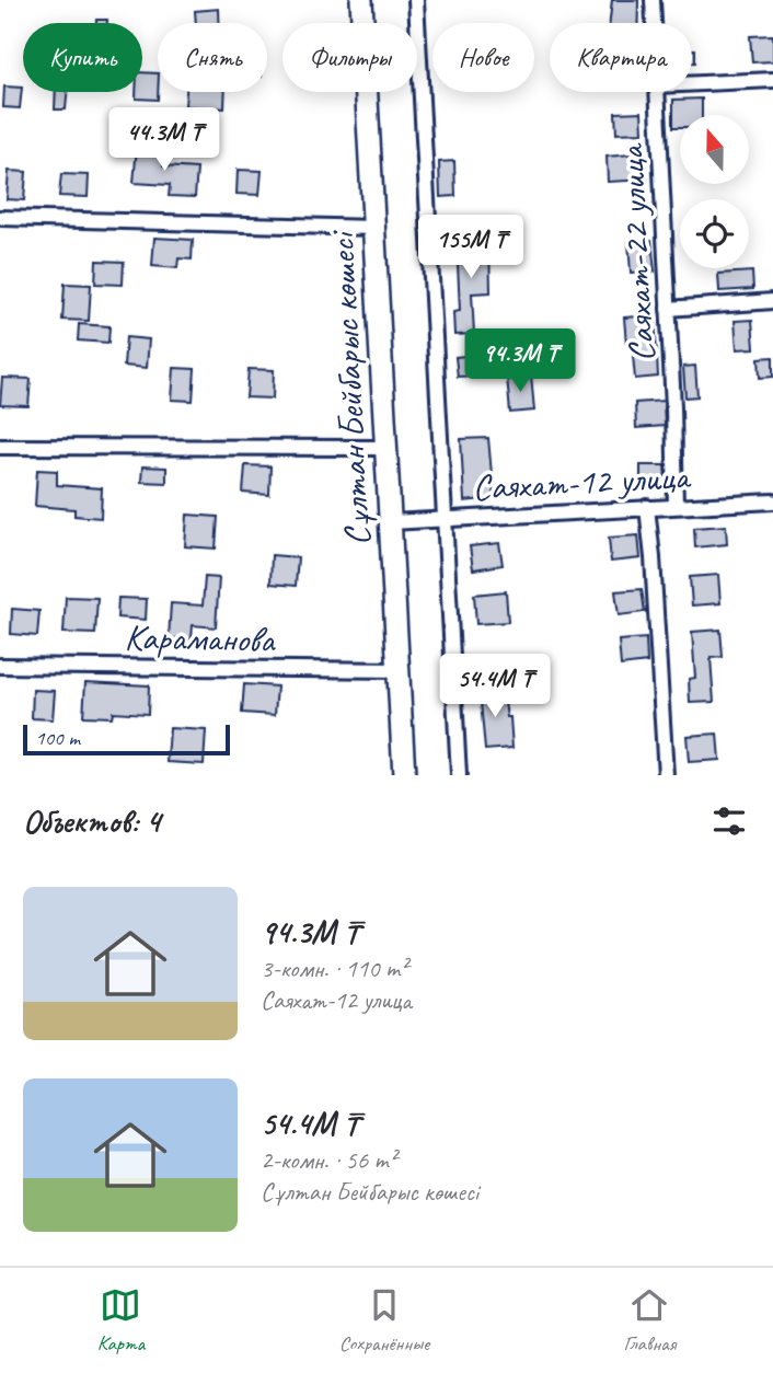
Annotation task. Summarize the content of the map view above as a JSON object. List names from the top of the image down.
{
  "streets": {
    "main road": ["Сұлтан Бейбарыс көшесі"],
    "street": ["Саяхат-22 улица", "Саяхат-12 улица", "Караманова"]
  },
  "crossings": [
    ["Саяхат-22 улица", "Саяхат-12 улица"],
    ["Сұлтан Бейбарыс көшесі", "Саяхат-12 улица"],
    ["Сұлтан Бейбарыс көшесі", "Караманова"]
  ],
  "scale_bar": "100 m",
  "north": "top",
  "page": {
    "chip": [
      "Купить",
      "Снять",
      "Фильтры",
      "Новое",
      "Квартира"
    ],
    "price": [
      "44.3M ₸",
      "155M ₸",
      "94.3M ₸",
      "54.4M ₸"
    ],
    "scale": "100 m",
    "heading": "Объектов: 4",
    "list": [
      {
        "name": "94.3M ₸",
        "note": "3-комн. · 110 m² · Саяхат-12 улица"
      },
      {
        "name": "54.4M ₸",
        "note": "2-комн. · 56 m² · Сұлтан Бейбарыс көшесі"
      }
    ],
    "tabs": ["Карта", "Сохранённые", "Главная"]
  }
}
